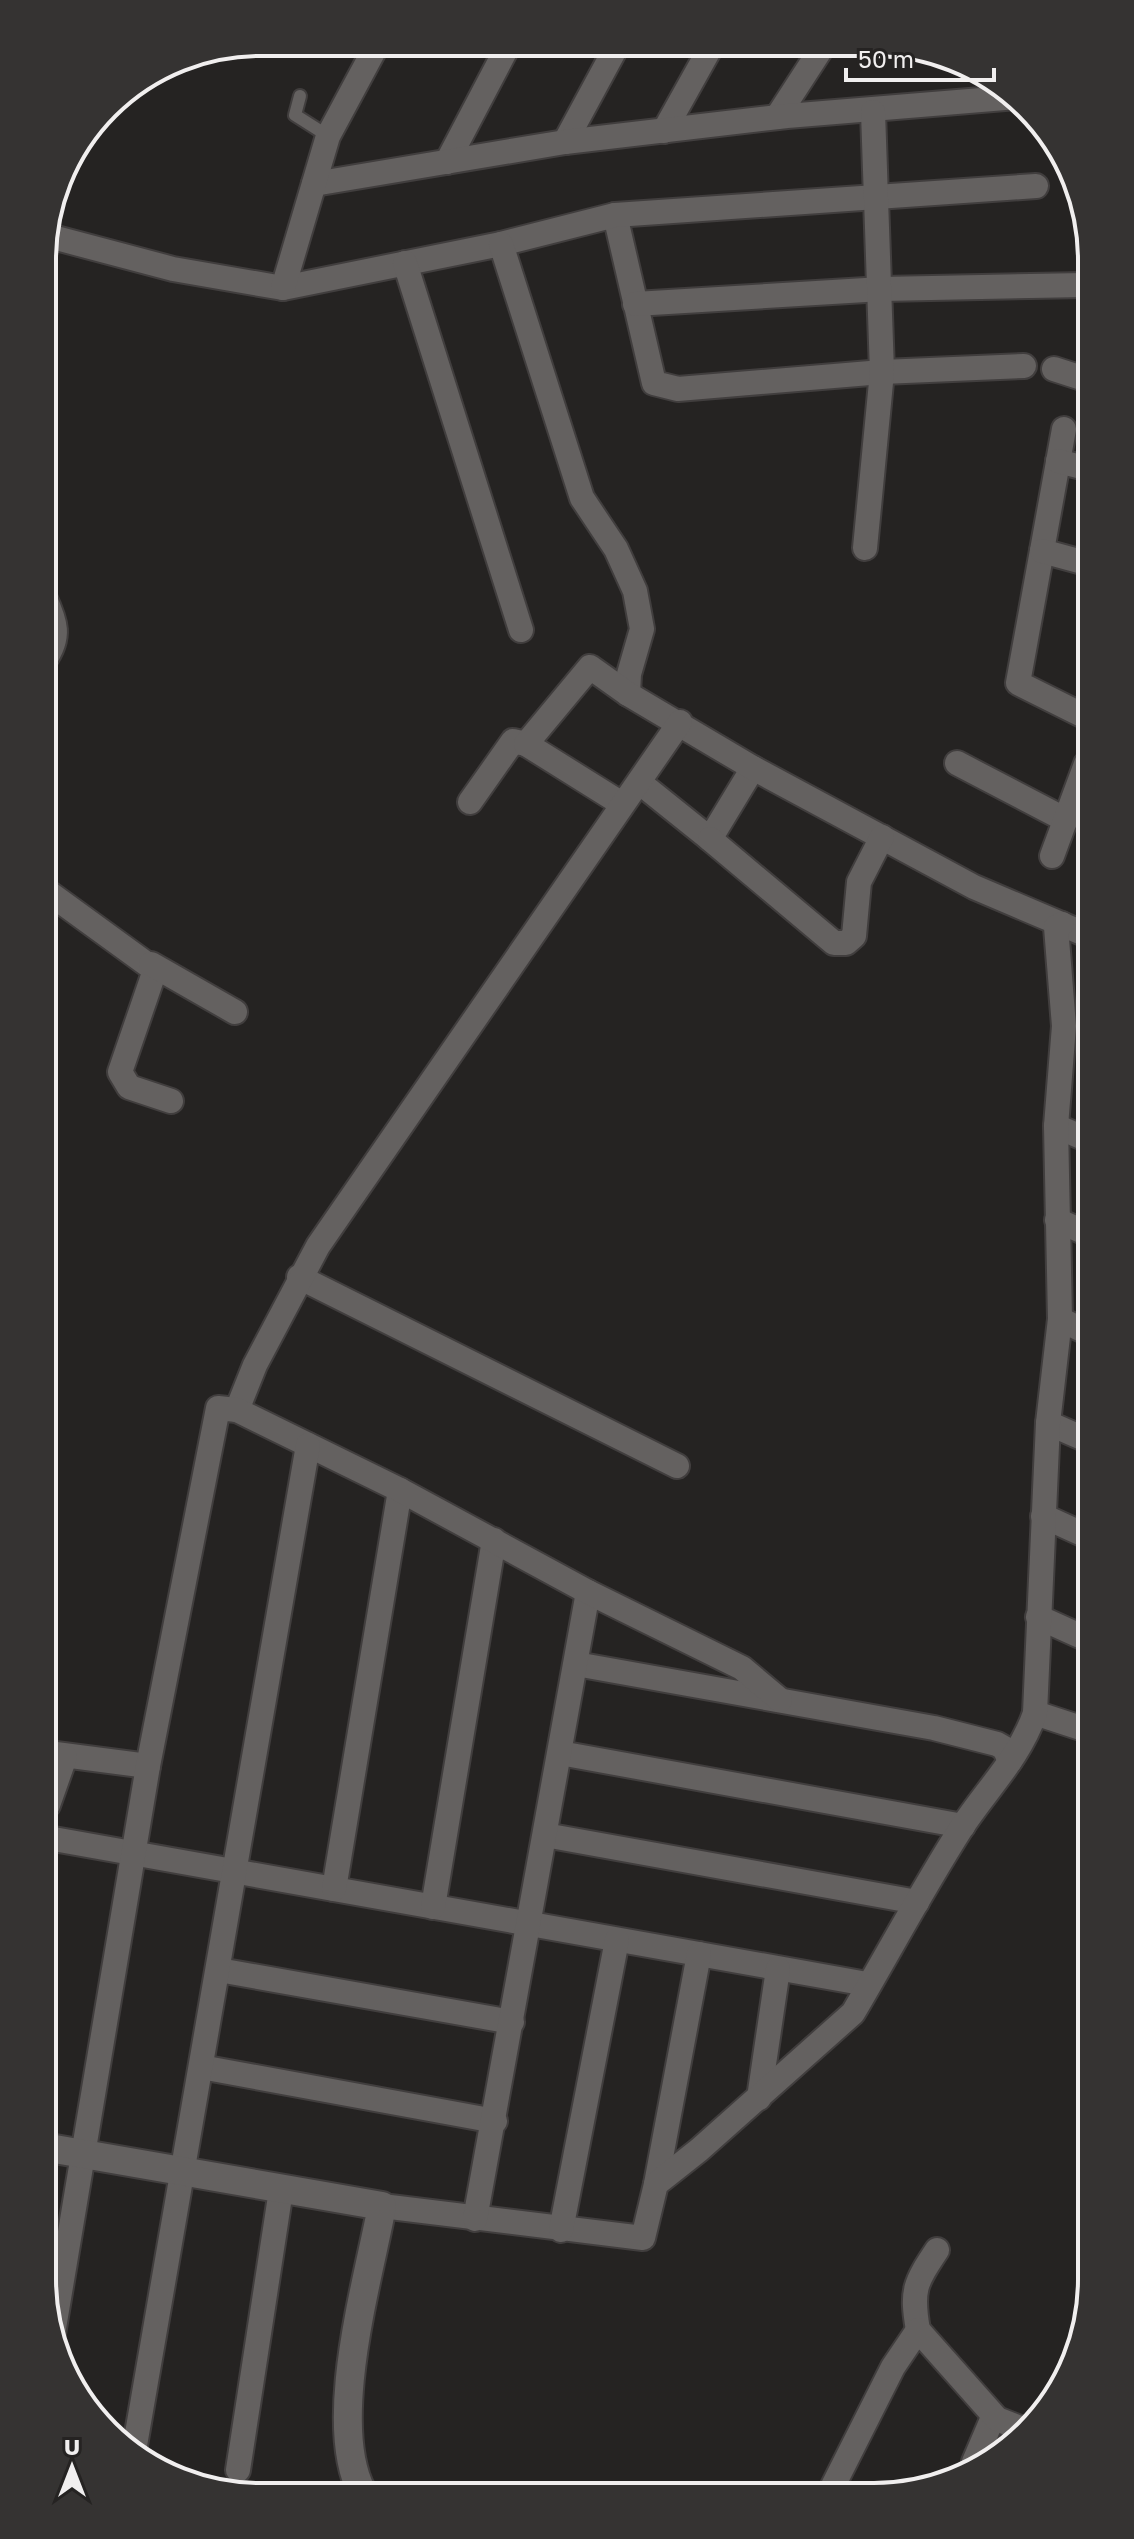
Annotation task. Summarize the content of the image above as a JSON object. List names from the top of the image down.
{
  "scale_bar": "50 m",
  "north": "top"
}
